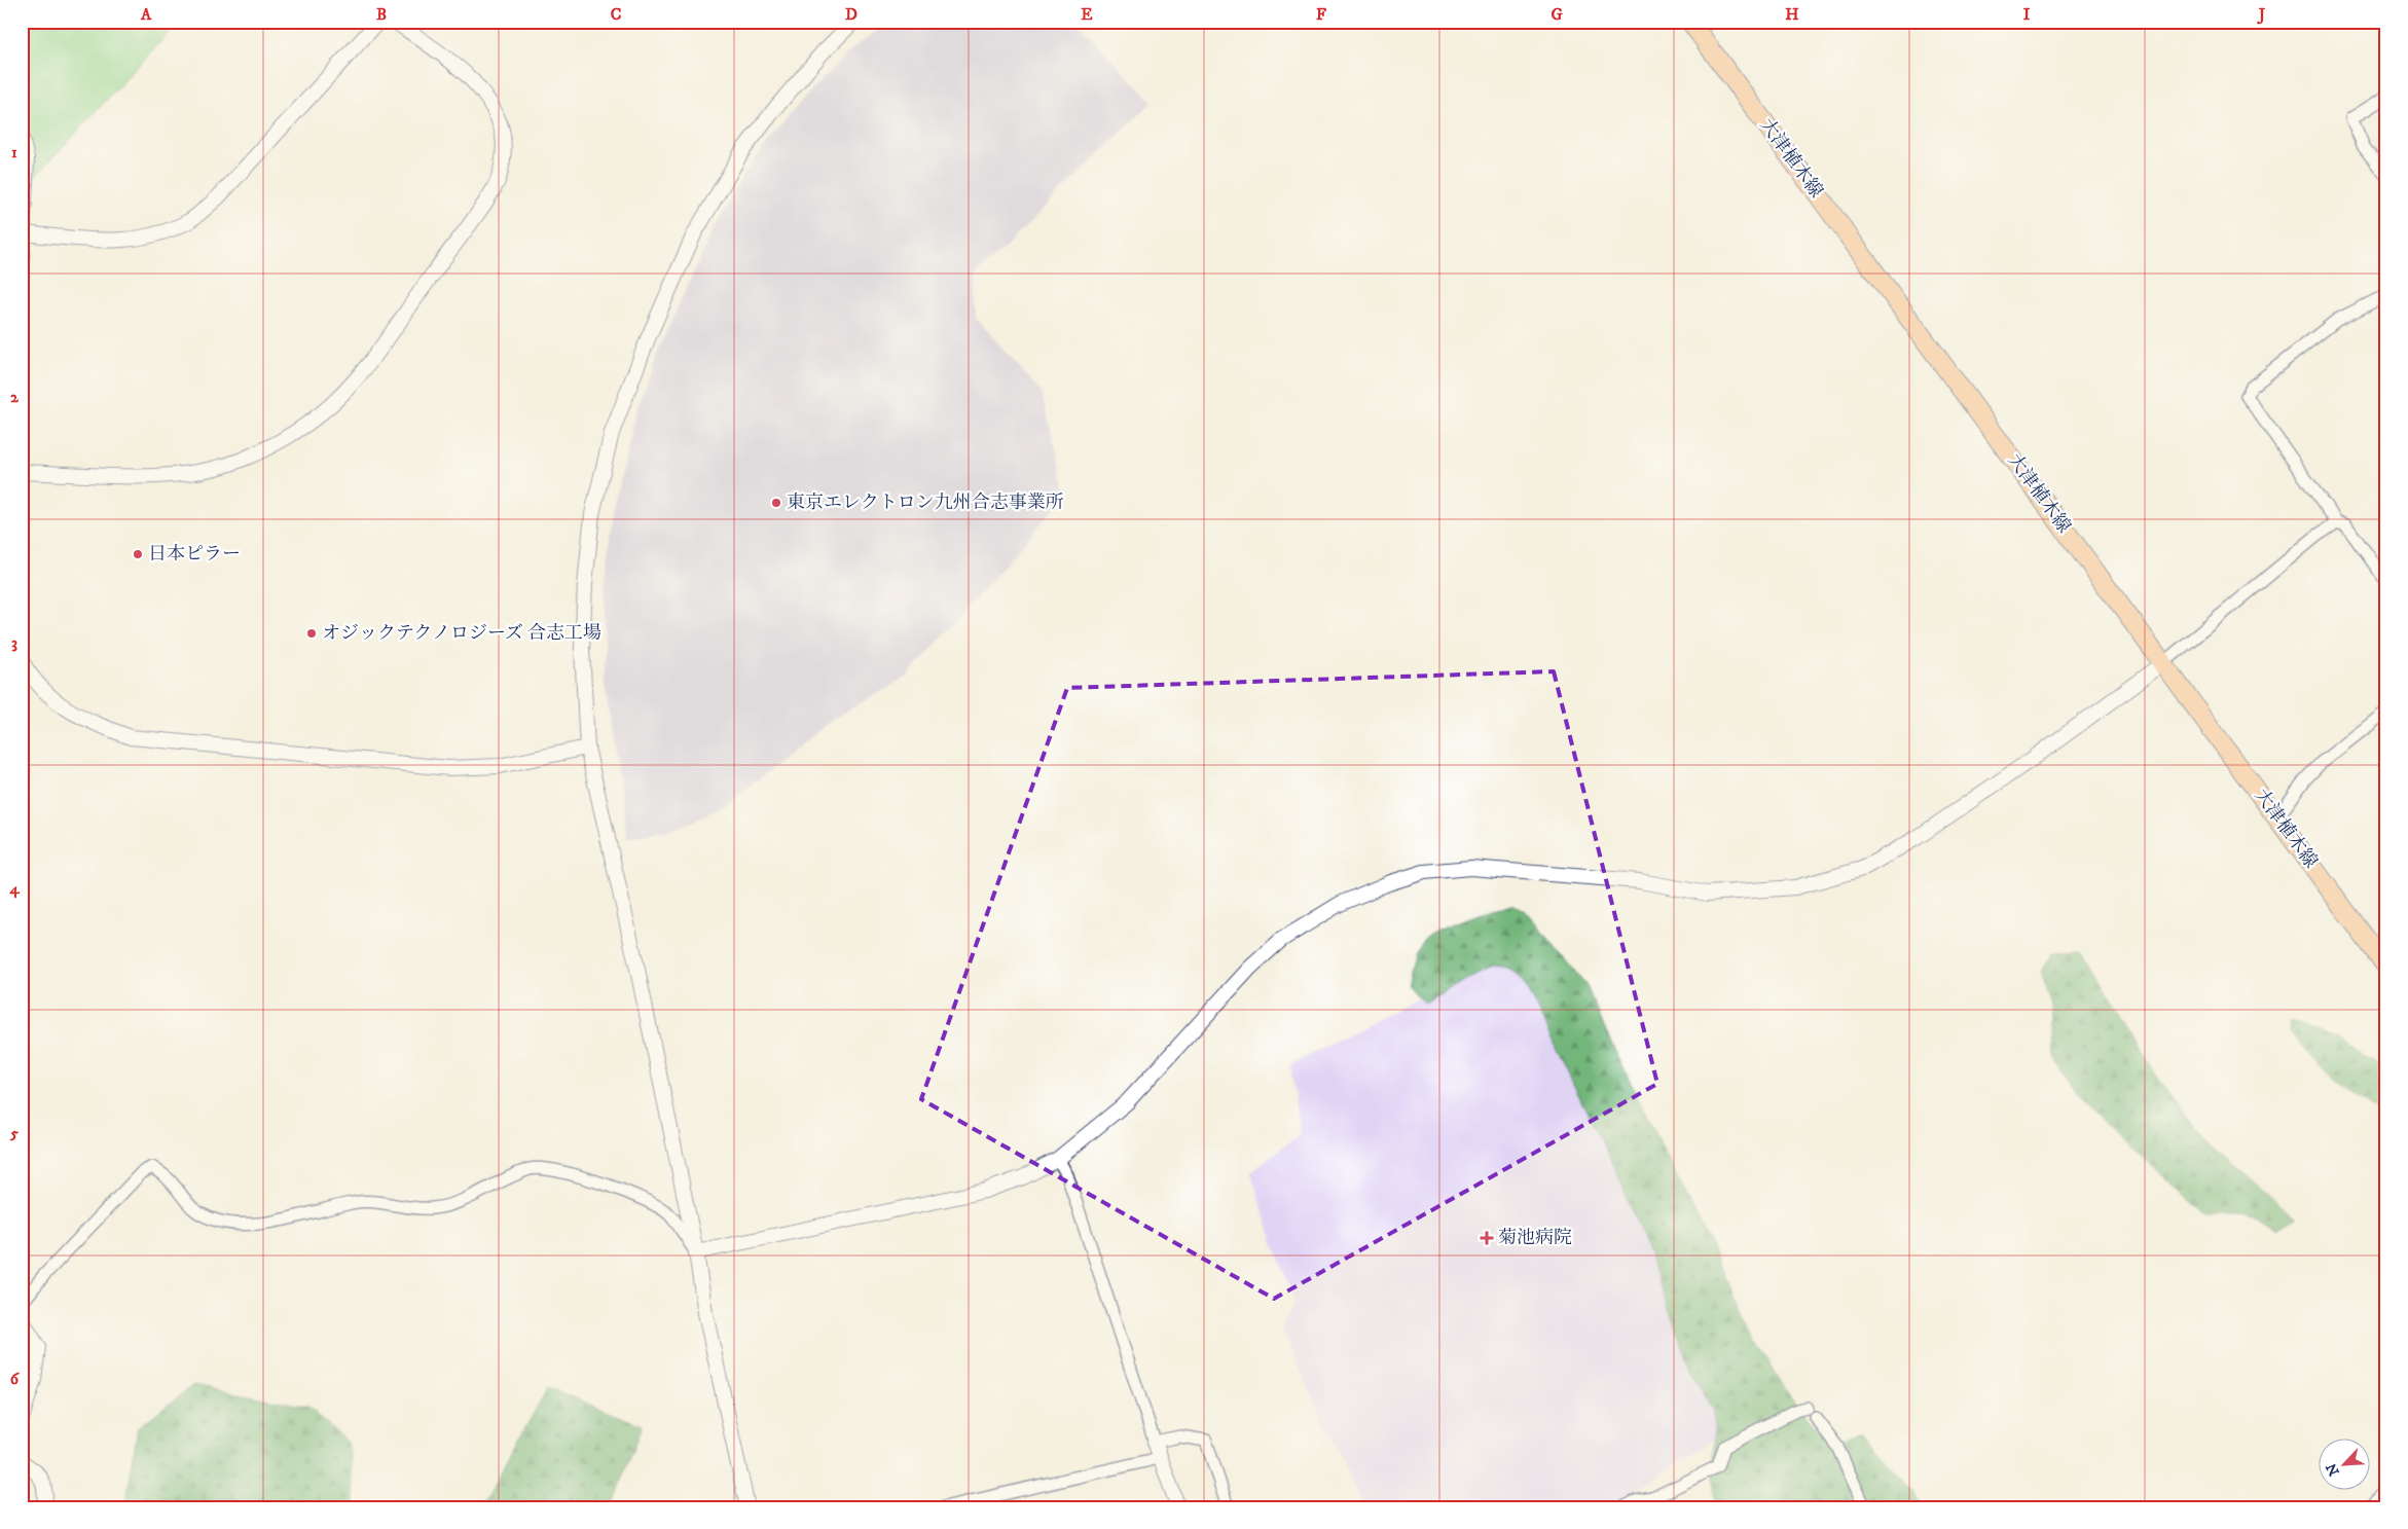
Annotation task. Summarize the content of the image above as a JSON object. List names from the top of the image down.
{
  "streets": {
    "main road": ["大津植木線"]
  },
  "places": {
    "other": ["東京エレクトロン九州合志事業所", "日本ピラー", "オジックテクノロジーズ 合志工場"],
    "health": ["菊池病院"]
  },
  "north": "bottom left",
  "grid": {
    "columns": [
      "A",
      "B",
      "C",
      "D",
      "E",
      "F",
      "G",
      "H",
      "I",
      "J"
    ],
    "rows": [
      "1",
      "2",
      "3",
      "4",
      "5",
      "6"
    ]
  }
}
